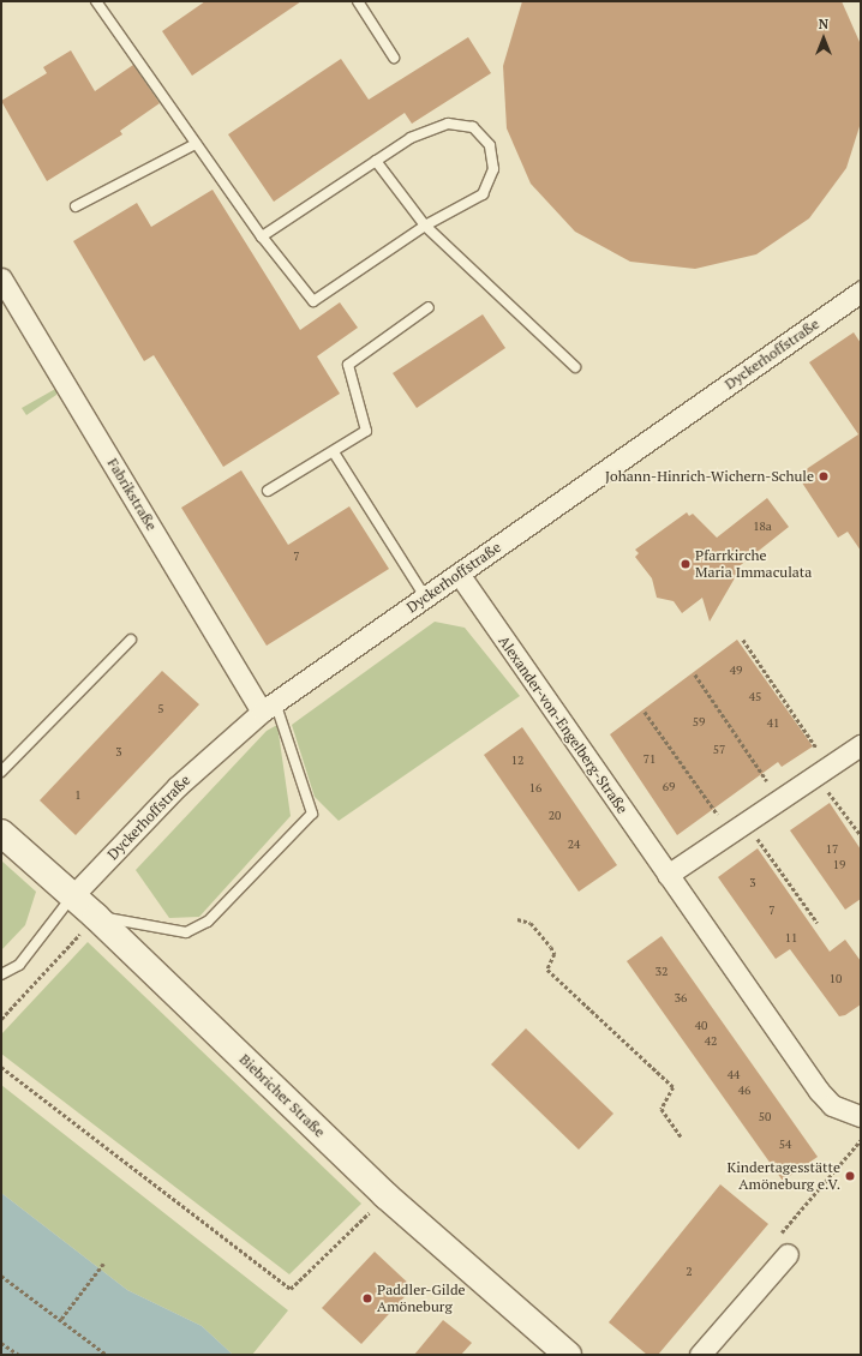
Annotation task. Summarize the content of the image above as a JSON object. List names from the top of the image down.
{
  "streets": {
    "street": [
      "Dyckerhoffstraße",
      "Fabrikstraße",
      "Alexander-von-Engelberg-Straße",
      "Biebricher Straße"
    ]
  },
  "crossings": [
    ["Dyckerhoffstraße", "Fabrikstraße"],
    ["Dyckerhoffstraße", "Alexander-von-Engelberg-Straße"],
    ["Dyckerhoffstraße", "Biebricher Straße"]
  ],
  "places": [
    "Johann-Hinrich-Wichern-Schule",
    "Pfarrkirche Maria Immaculata",
    "Kindertagesstätte Amöneburg e.V.",
    "Paddler-Gilde Amöneburg"
  ],
  "house_numbers": [
    "18a",
    "7",
    "49",
    "45",
    "5",
    "59",
    "41",
    "57",
    "3",
    "71",
    "12",
    "69",
    "16",
    "1",
    "20",
    "24",
    "17",
    "19",
    "3",
    "7",
    "11",
    "32",
    "10",
    "36",
    "40",
    "42",
    "44",
    "46",
    "50",
    "54",
    "2"
  ],
  "north": "top"
}
